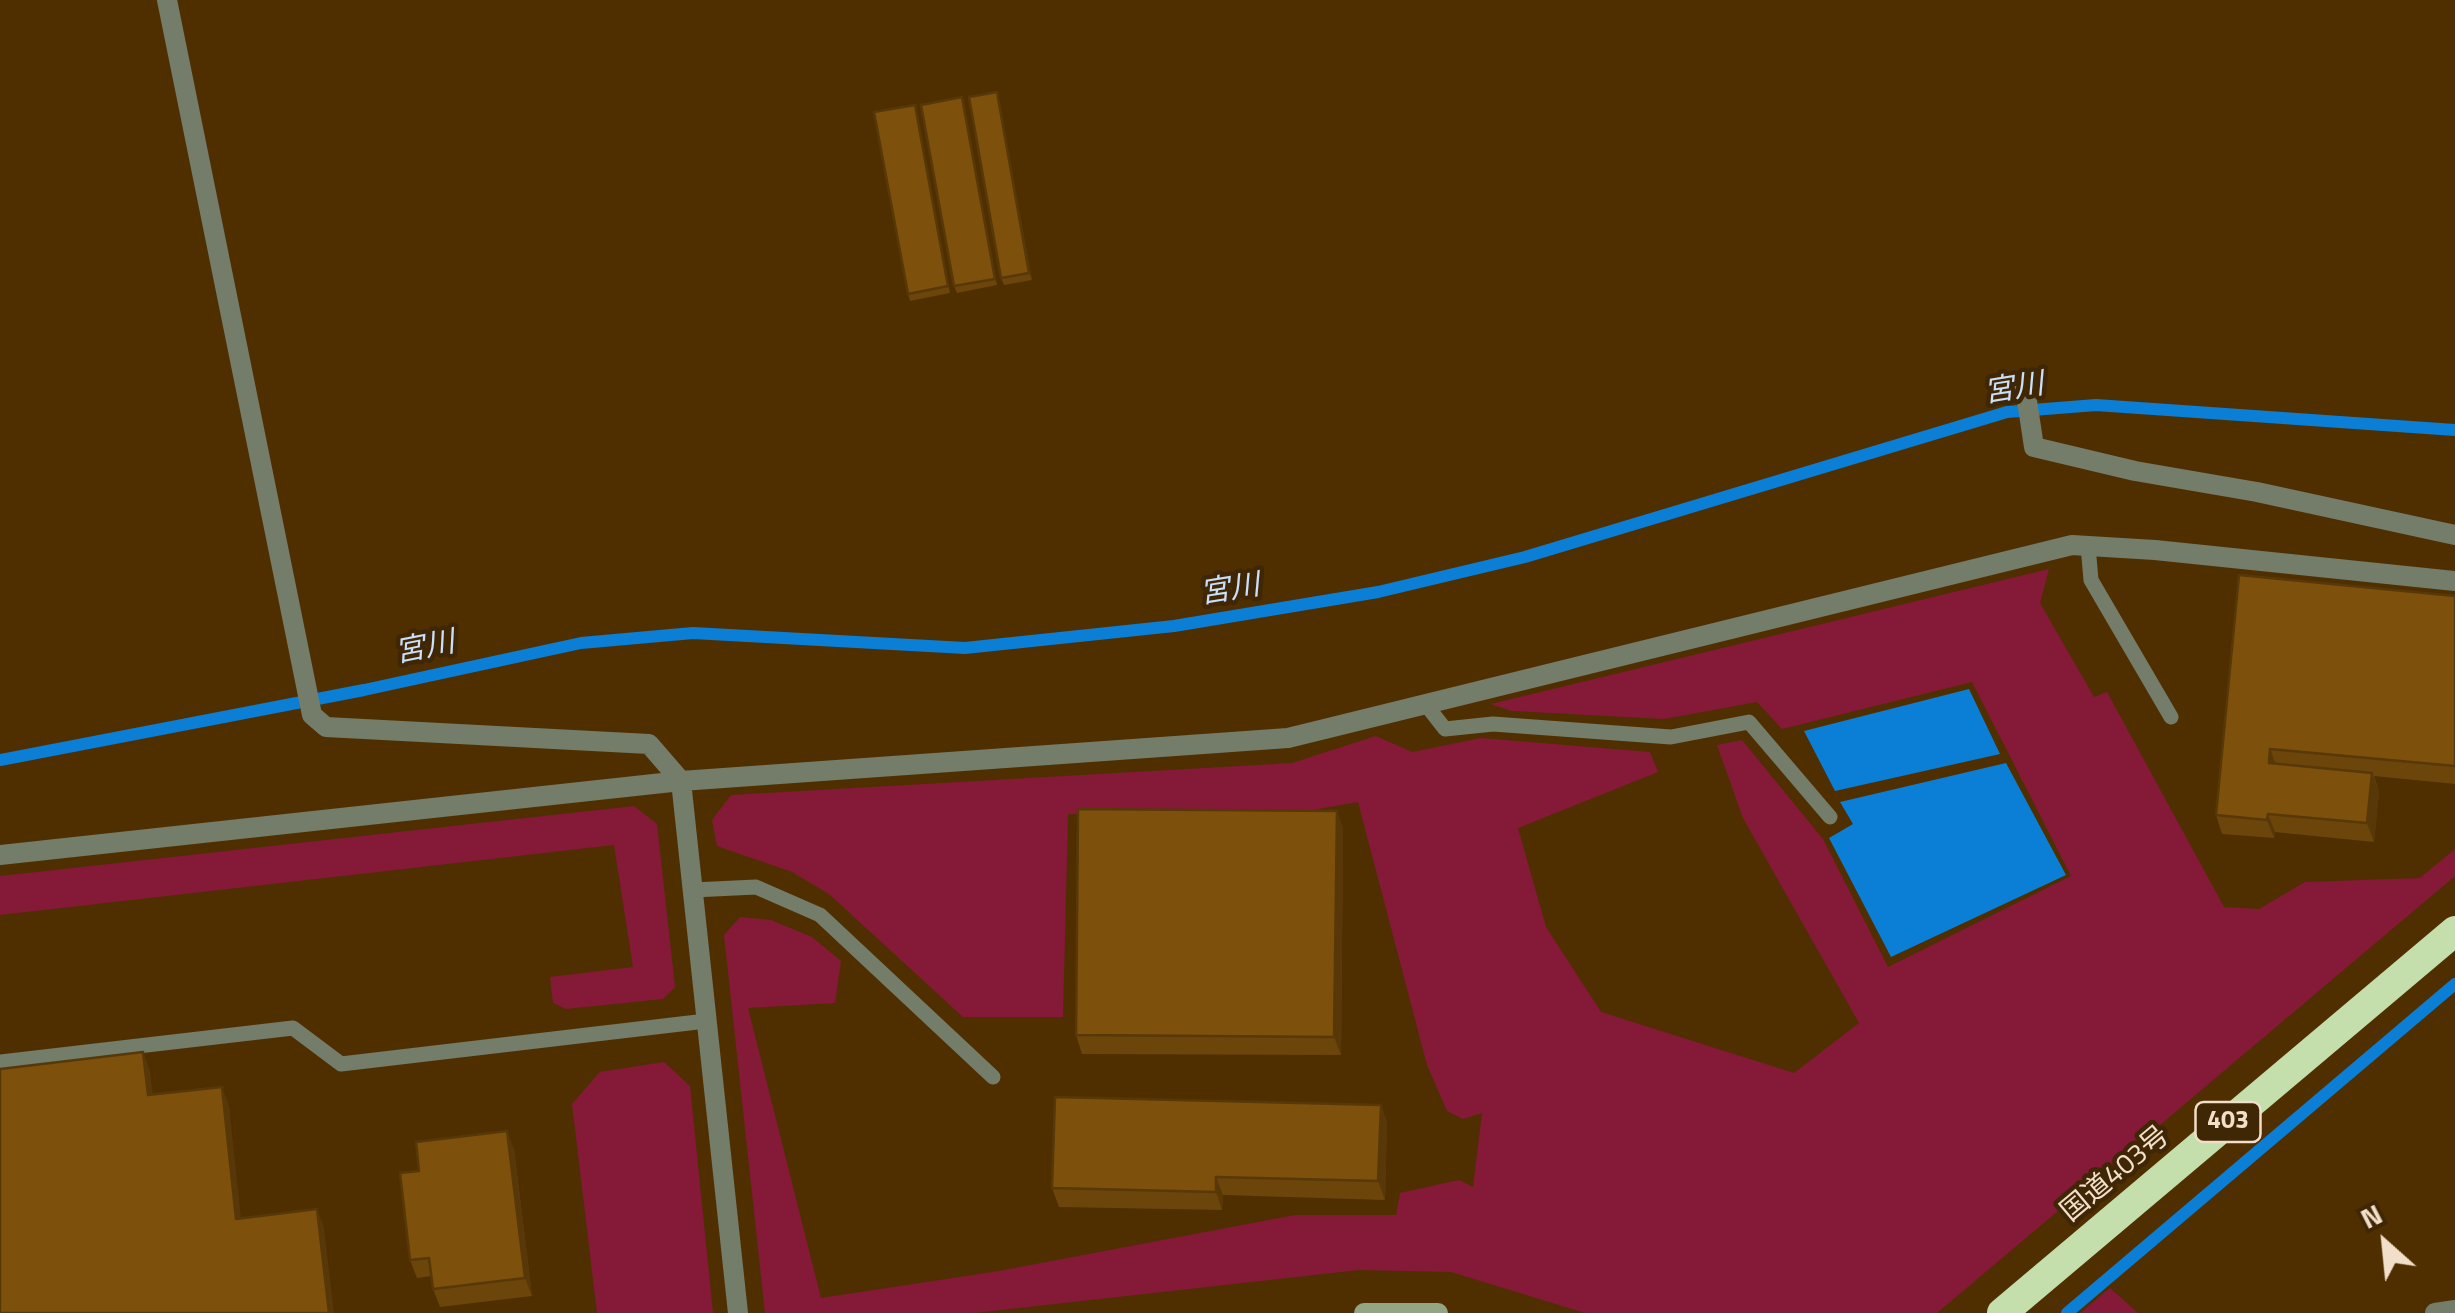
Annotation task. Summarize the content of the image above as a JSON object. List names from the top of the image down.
{
  "streets": {
    "highway": ["403", "国道403号"]
  },
  "water": ["宮川"],
  "north": "top left"
}
